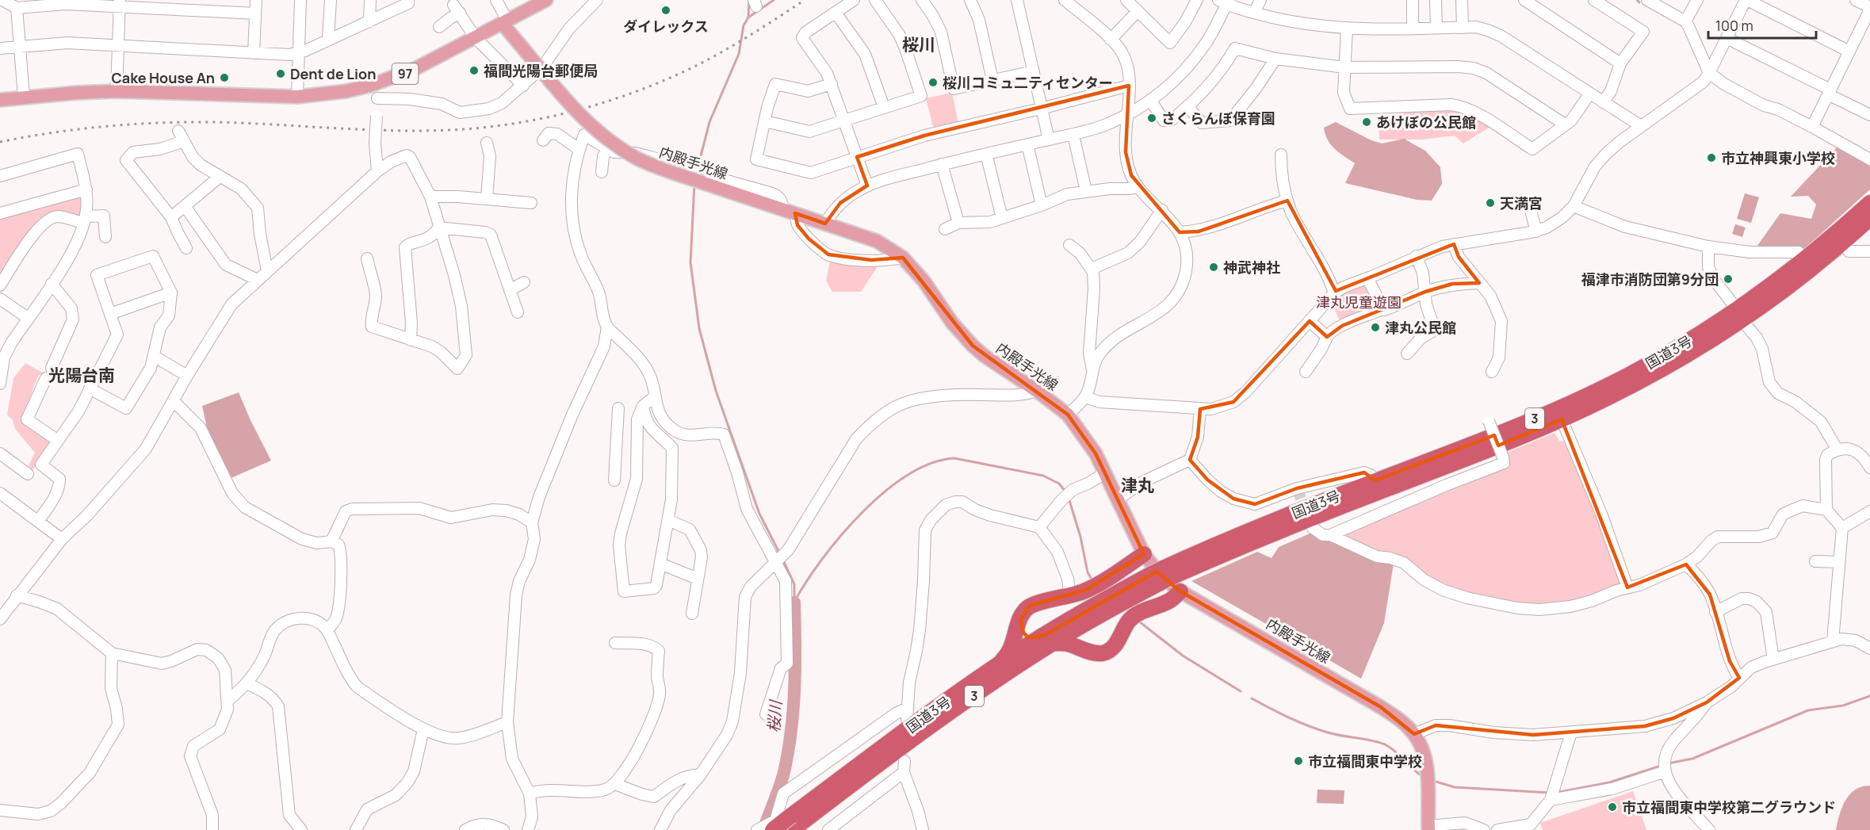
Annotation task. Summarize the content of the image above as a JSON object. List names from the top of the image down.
{
  "streets": {
    "highway": ["国道3号", "3"],
    "main road": ["97", "内殿手光線"]
  },
  "crossings": [
    ["97", "内殿手光線"]
  ],
  "districts": ["桜川", "光陽台南", "津丸"],
  "water": ["桜川"],
  "parks": ["津丸児童遊園"],
  "places": [
    "ダイレックス",
    "福間光陽台郵便局",
    "Dent de Lion",
    "Cake House An",
    "桜川コミュ二ティセンター",
    "さくらんぼ保育園",
    "あけぼの公民館",
    "市立神興東小学校",
    "天満宮",
    "神武神社",
    "福津市消防団第9分団",
    "津丸公民館",
    "市立福間東中学校",
    "市立福間東中学校第二グラウンド"
  ],
  "scale_bar": "100 m"
}
